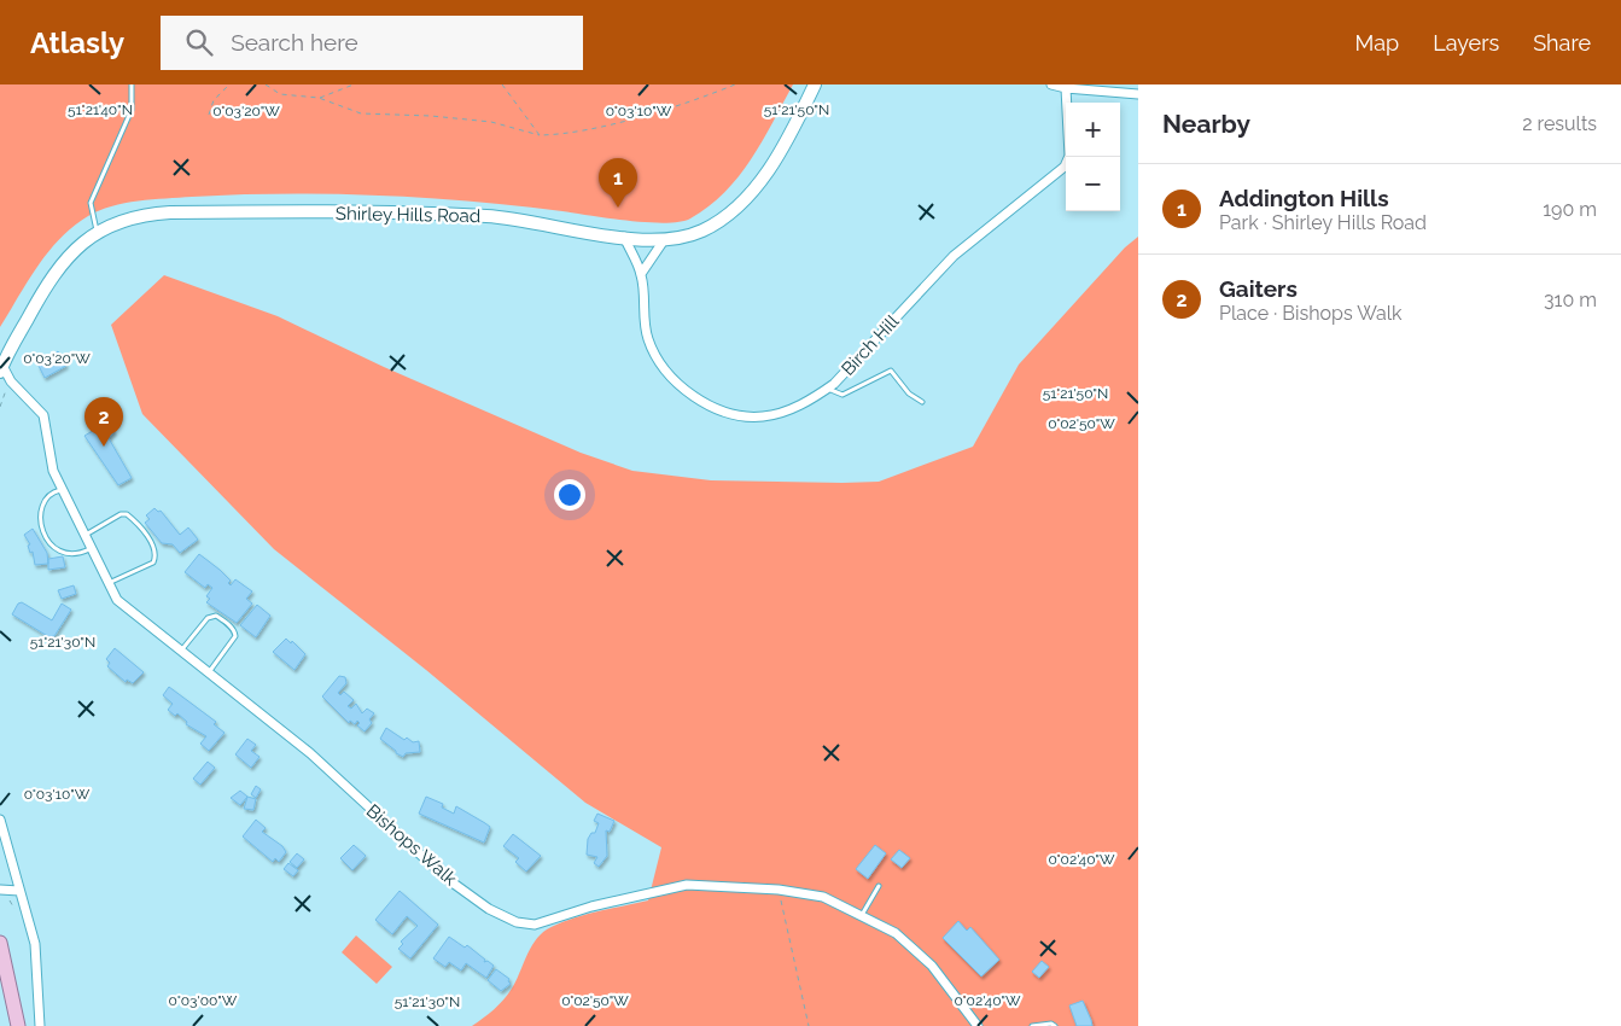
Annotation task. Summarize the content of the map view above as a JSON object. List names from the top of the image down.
{
  "streets": {
    "street": ["Shirley Hills Road", "Birch Hill", "Bishops Walk"]
  },
  "crossings": [
    ["Shirley Hills Road", "Birch Hill"],
    ["Shirley Hills Road", "Bishops Walk"]
  ],
  "page": {
    "header": "Atlasly",
    "search": "Search here",
    "nav": ["Map", "Layers", "Share"],
    "heading": ["Nearby", "2 results"],
    "map_buttons": ["+", "−"],
    "pins": ["1", "2"],
    "list": [
      {
        "mark": "1",
        "name": "Addington Hills",
        "note": "Park · Shirley Hills Road",
        "value": "190 m"
      },
      {
        "mark": "2",
        "name": "Gaiters",
        "note": "Place · Bishops Walk",
        "value": "310 m"
      }
    ]
  },
  "coordinates": [
    "51°21'40\"N",
    "51°21'50\"N",
    "0°03'20\"W",
    "0°03'10\"W",
    "0°02'50\"W",
    "51°21'30\"N",
    "0°02'40\"W",
    "0°03'00\"W"
  ]
}
